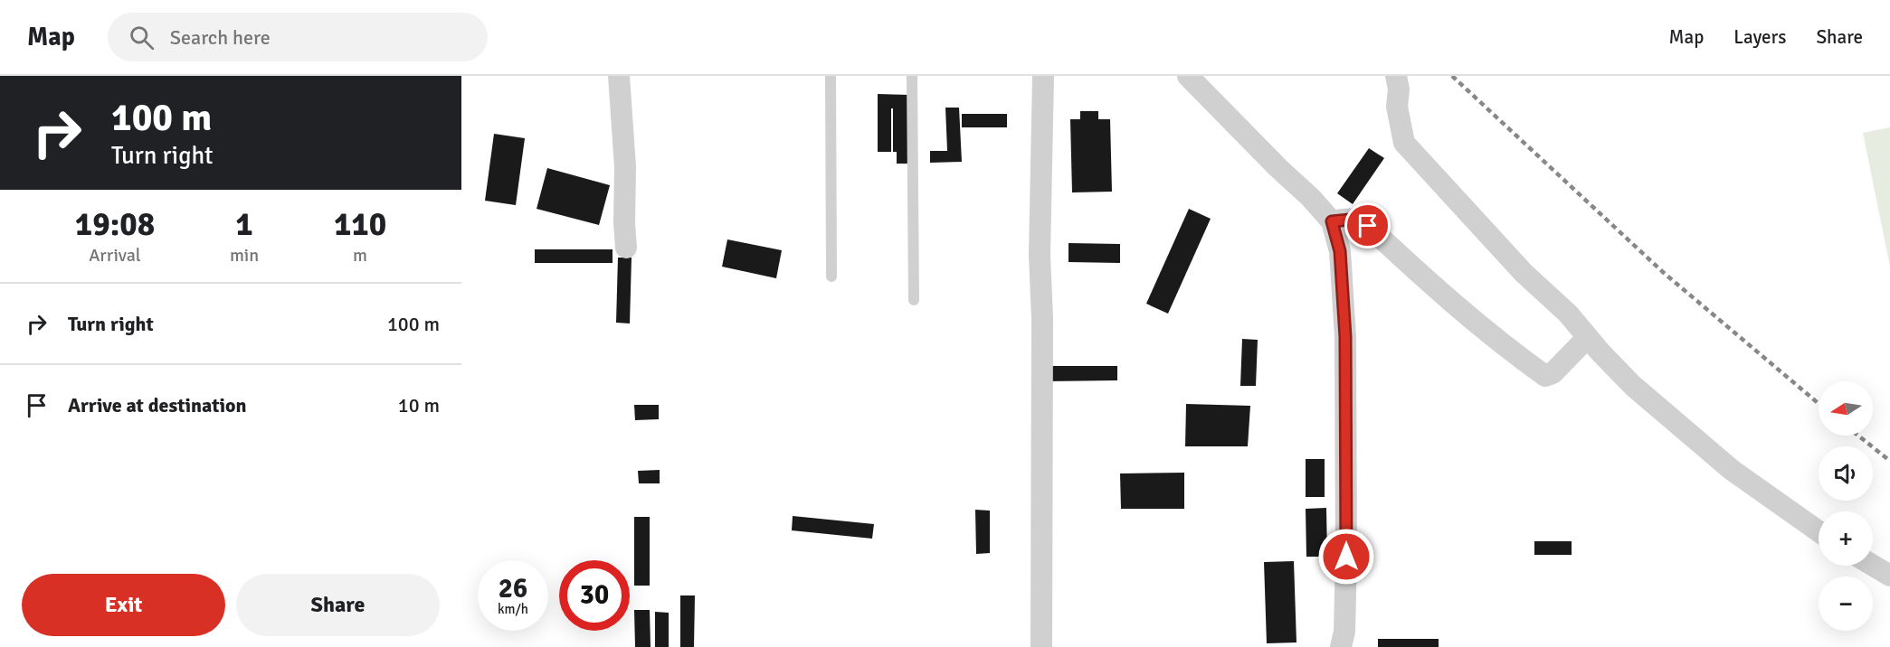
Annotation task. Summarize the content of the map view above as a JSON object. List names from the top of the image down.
{
  "north": "left",
  "page": {
    "header": "Map",
    "search": "Search here",
    "nav": ["Map", "Layers", "Share"],
    "turn": ["100 m", "Turn right"],
    "eta": [
      "19:08",
      "Arrival",
      "1",
      "min",
      "110",
      "m"
    ],
    "list": [
      {
        "name": "Turn right",
        "value": "100 m"
      },
      {
        "name": "Arrive at destination",
        "value": "10 m"
      }
    ],
    "map_buttons": ["+", "−"],
    "speed": "26 km/h",
    "limit": "30",
    "buttons": ["Exit", "Share"]
  }
}
